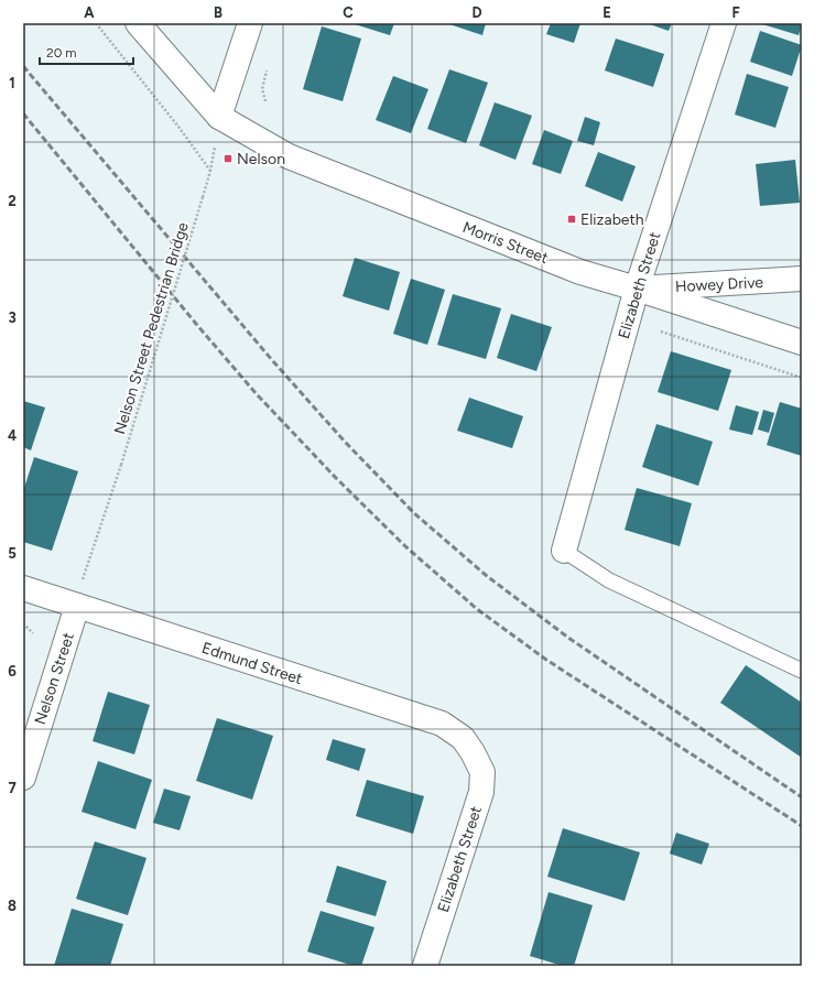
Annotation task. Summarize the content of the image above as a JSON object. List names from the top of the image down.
{
  "streets": {
    "street": [
      "Morris Street",
      "Howey Drive",
      "Elizabeth Street",
      "Edmund Street",
      "Nelson Street"
    ],
    "path": ["Nelson Street Pedestrian Bridge"]
  },
  "crossings": [
    ["Morris Street", "Howey Drive"],
    ["Morris Street", "Elizabeth Street"],
    ["Morris Street", "Nelson Street Pedestrian Bridge"],
    ["Howey Drive", "Elizabeth Street"],
    ["Elizabeth Street", "Edmund Street"],
    ["Nelson Street Pedestrian Bridge", "Edmund Street"],
    ["Nelson Street Pedestrian Bridge", "Nelson Street"],
    ["Edmund Street", "Nelson Street"]
  ],
  "places": {
    "transit": ["Nelson", "Elizabeth"]
  },
  "scale_bar": "20 m",
  "grid": {
    "columns": [
      "A",
      "B",
      "C",
      "D",
      "E",
      "F"
    ],
    "rows": [
      "1",
      "2",
      "3",
      "4",
      "5",
      "6",
      "7",
      "8"
    ]
  }
}
